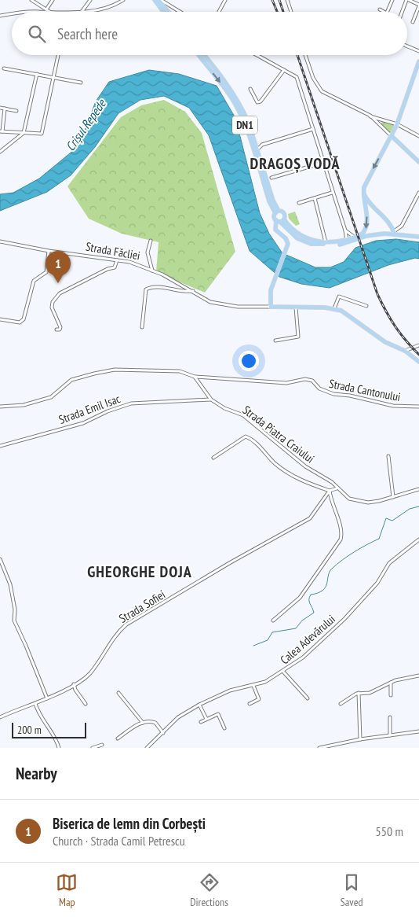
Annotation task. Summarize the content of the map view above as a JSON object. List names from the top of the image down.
{
  "streets": {
    "main road": ["DN1", "Strada Făcliei"],
    "street": [
      "Strada Cantonului",
      "Strada Emil Isac",
      "Strada Piatra Craiului",
      "Strada Sofiei",
      "Calea Adevărului"
    ]
  },
  "crossings": [
    ["Strada Cantonului", "Strada Piatra Craiului"],
    ["Strada Emil Isac", "Strada Piatra Craiului"]
  ],
  "districts": ["DRAGOȘ VODĂ", "GHEORGHE DOJA"],
  "water": ["Crișul Repede"],
  "scale_bar": "200 m",
  "page": {
    "search": "Search here",
    "pins": "1",
    "scale": "200 m",
    "heading": "Nearby",
    "list": [
      {
        "mark": "1",
        "name": "Biserica de lemn din Corbești",
        "note": "Church · Strada Camil Petrescu",
        "value": "550 m"
      }
    ],
    "nav": ["Map", "Directions", "Saved"]
  }
}
